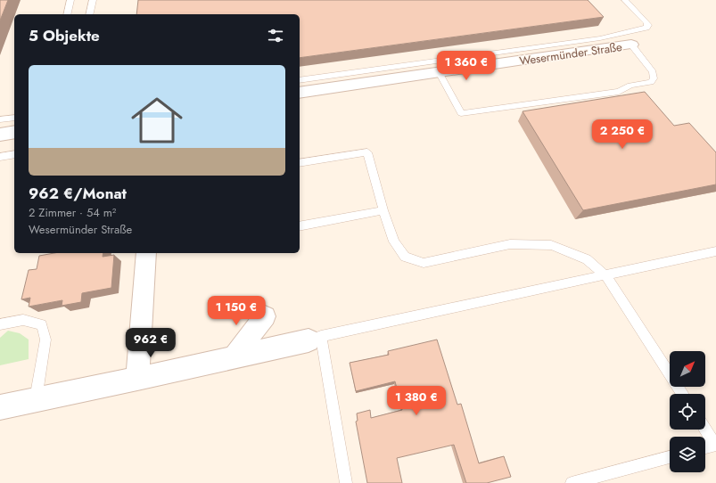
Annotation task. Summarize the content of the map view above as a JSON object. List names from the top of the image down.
{
  "streets": {
    "street": ["Wesermünder Straße"]
  },
  "north": "top right",
  "page": {
    "heading": "5 Objekte",
    "price": [
      "1 360 €",
      "2 250 €",
      "1 150 €",
      "962 €",
      "1 380 €"
    ],
    "list": [
      {
        "name": "962 €/Monat",
        "note": "2 Zimmer · 54 m² · Wesermünder Straße"
      }
    ]
  }
}
